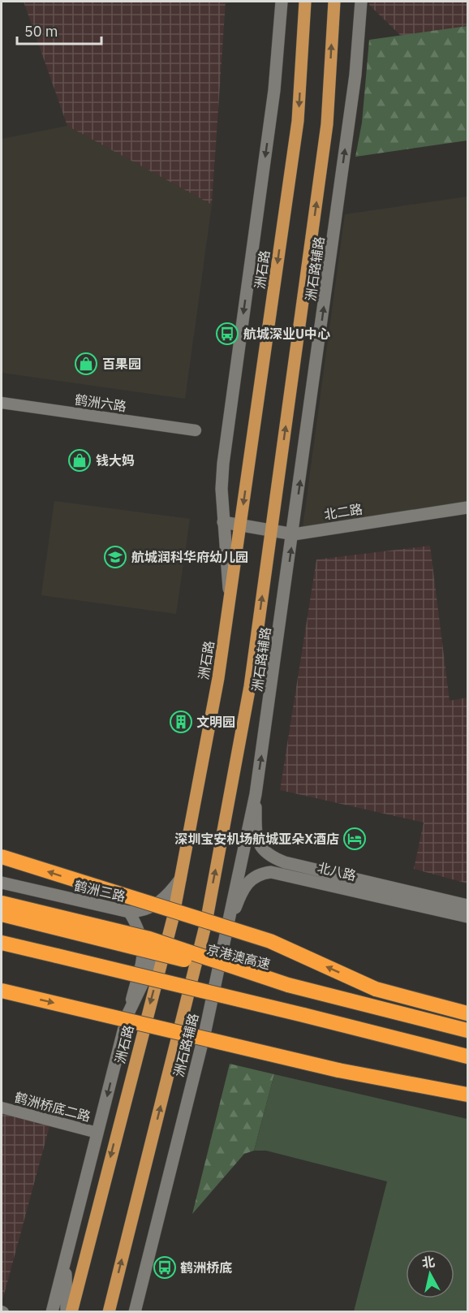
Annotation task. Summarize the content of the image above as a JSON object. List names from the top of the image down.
{
  "streets": {
    "highway": ["京港澳高速"],
    "main road": [
      "洲石路辅路",
      "洲石路",
      "北二路",
      "北八路",
      "鹤洲三路"
    ],
    "street": ["鹤洲六路", "鹤洲桥底二路"]
  },
  "crossings": [
    ["洲石路辅路", "北二路"],
    ["洲石路辅路", "北八路"],
    ["洲石路", "北二路"],
    ["洲石路", "鹤洲三路"]
  ],
  "places": {
    "bus stop": ["航城深业U中心", "鹤洲桥底"],
    "shop": ["百果园", "钱大妈"],
    "school or university": ["航城润科华府幼儿园"],
    "building": ["文明园"],
    "hotel": ["深圳宝安机场航城亚朵X酒店"]
  },
  "scale_bar": "50 m",
  "north": "top"
}
